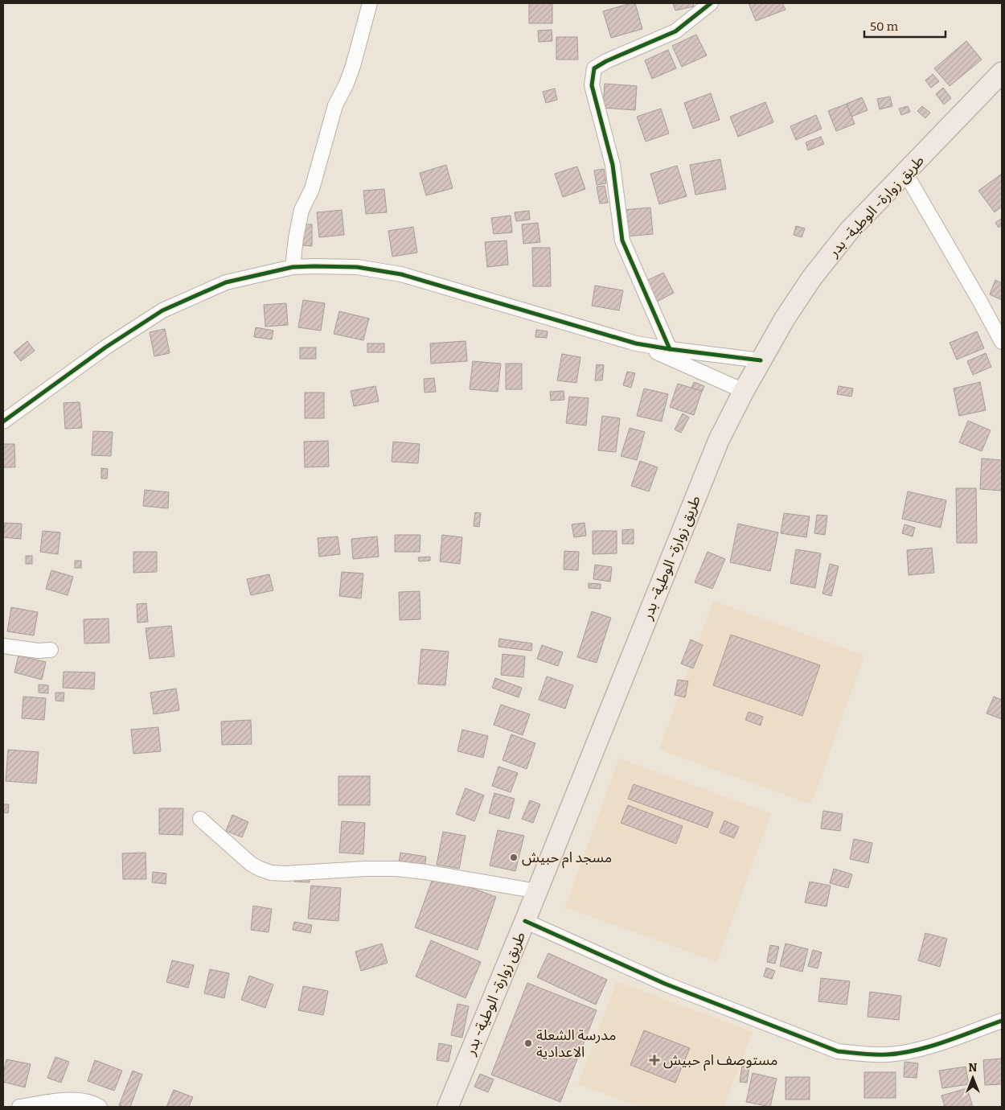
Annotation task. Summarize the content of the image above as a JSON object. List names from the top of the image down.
{
  "streets": {
    "highway": ["طريق زوارة- الوطية- بدر"]
  },
  "places": {
    "other": ["مسجد ام حبيش", "مدرسة الشعلة الاعدادية"],
    "health": ["مستوصف ام حبيش"]
  },
  "scale_bar": "50 m",
  "north": "top"
}
